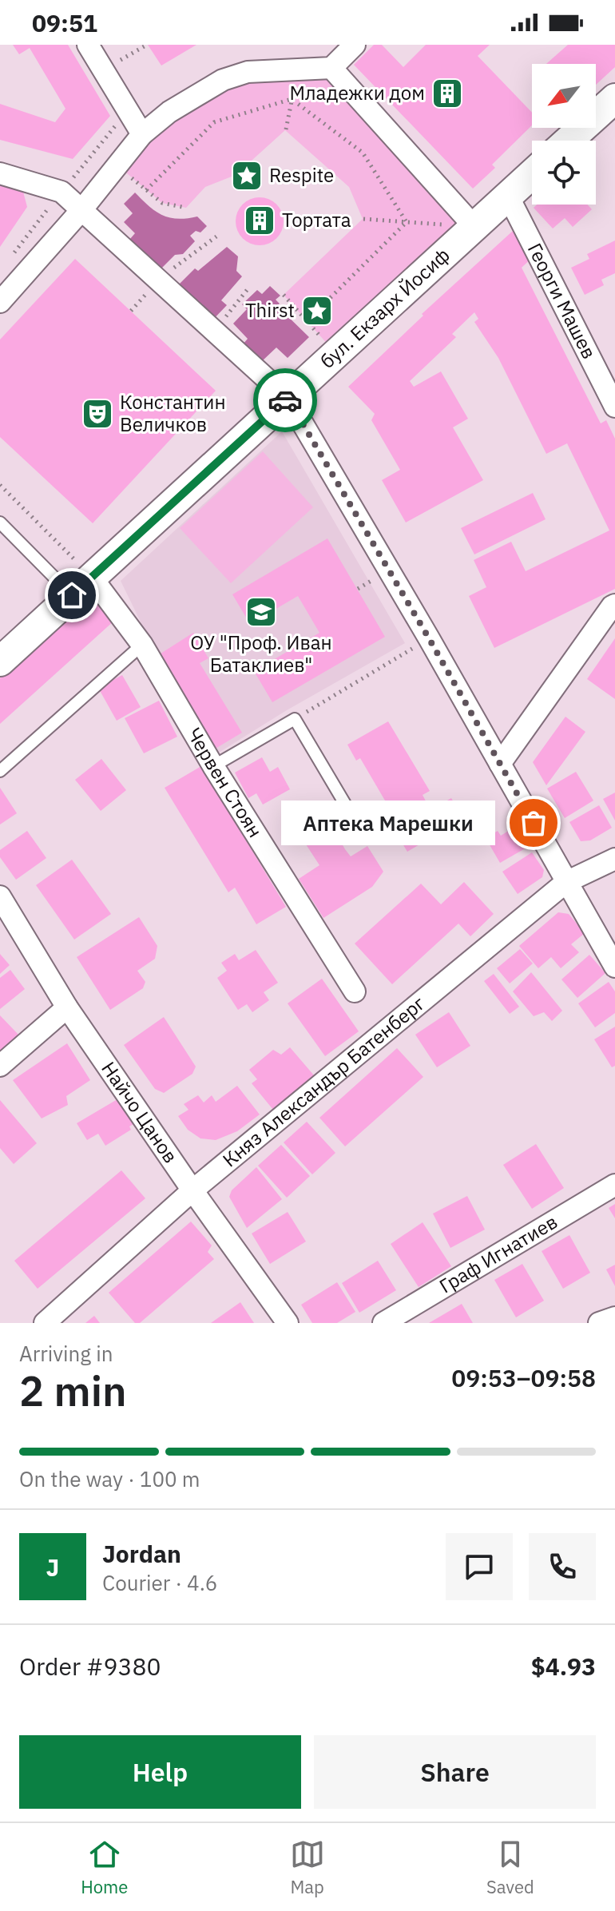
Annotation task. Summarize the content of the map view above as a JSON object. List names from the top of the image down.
{
  "streets": {
    "street": [
      "Георги Машев",
      "бул. Екзарх Йосиф",
      "Червен Стоян",
      "Княз Александър Батенберг",
      "Найчо Цанов",
      "Граф Игнатиев"
    ]
  },
  "crossings": [
    ["Георги Машев", "бул. Екзарх Йосиф"],
    ["бул. Екзарх Йосиф", "Червен Стоян"],
    ["Княз Александър Батенберг", "Найчо Цанов"]
  ],
  "places": {
    "building": ["Младежки дом", "Тортата"],
    "place": ["Respite", "Thirst"],
    "theatre": ["Константин Величков"],
    "school or university": ["ОУ \"Проф. Иван Батаклиев\""],
    "other": ["Аптека Марешки"]
  },
  "north": "bottom left",
  "page": {
    "status": "09:51",
    "bubble": "Аптека Марешки",
    "heading": ["2 min", "Arriving in", "09:53–09:58"],
    "panel": [
      "Jordan",
      "Courier · 4.6",
      "Order #9380",
      "$4.93"
    ],
    "bar": "On the way · 100 m",
    "round": "J",
    "buttons": ["Help", "Share"],
    "tabs": ["Home", "Map", "Saved"]
  }
}
